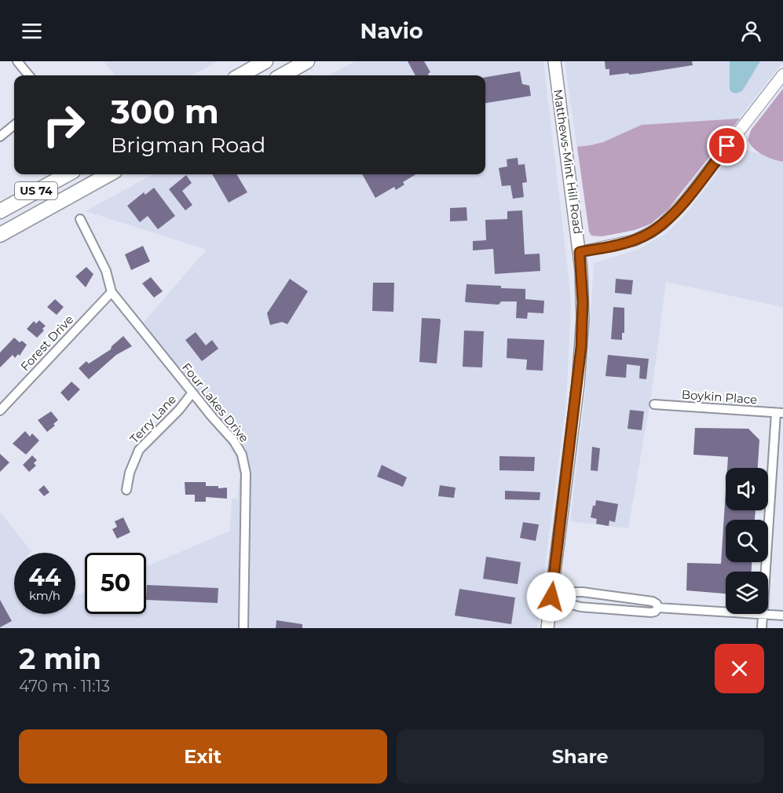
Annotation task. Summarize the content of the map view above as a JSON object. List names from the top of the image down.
{
  "streets": {
    "highway": ["US 74"],
    "main road": ["Matthews-Mint Hill Road"],
    "street": [
      "Forest Drive",
      "Boykin Place",
      "Four Lakes Drive",
      "Terry Lane"
    ]
  },
  "crossings": [
    ["Forest Drive", "Four Lakes Drive"],
    ["Four Lakes Drive", "Terry Lane"]
  ],
  "page": {
    "header": "Navio",
    "turn": ["300 m", "Brigman Road"],
    "speed": "44 km/h",
    "limit": "50",
    "heading": ["2 min", "470 m · 11:13"],
    "buttons": ["Exit", "Share"]
  }
}
